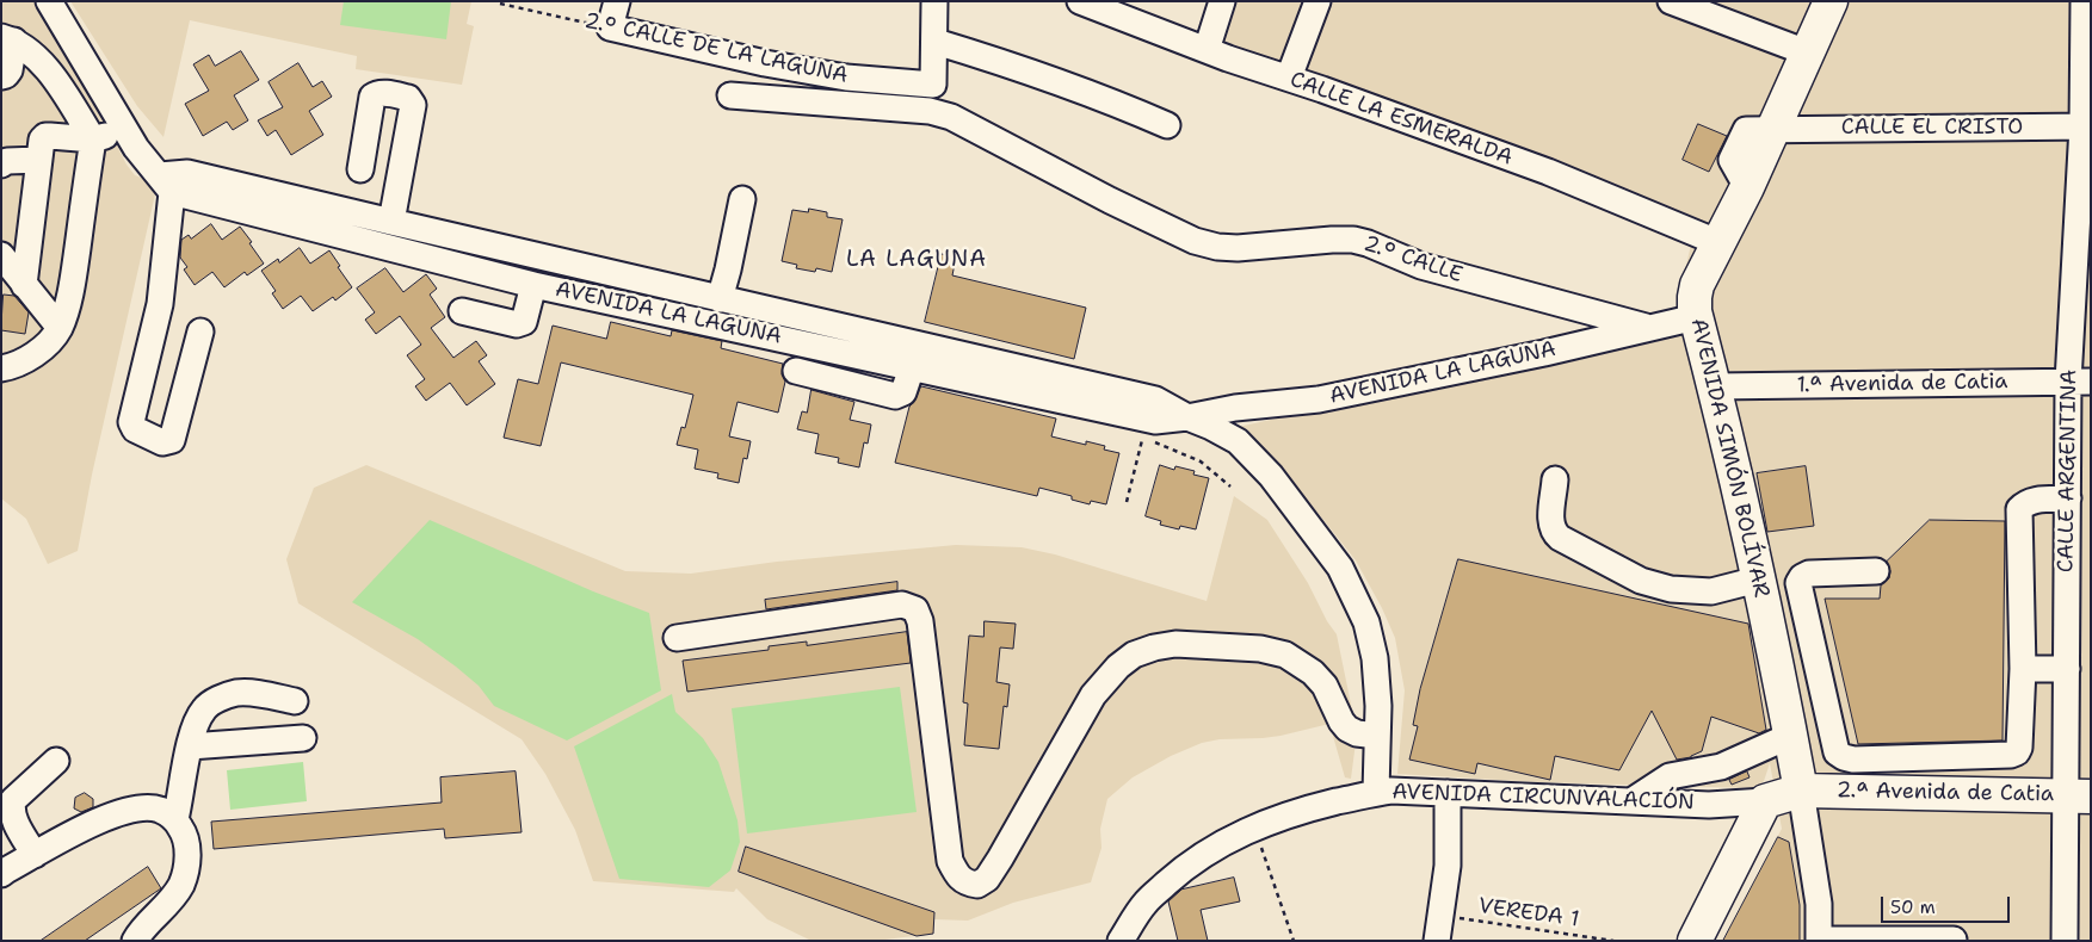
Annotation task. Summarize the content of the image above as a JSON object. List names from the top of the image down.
{
  "streets": {
    "main road": ["AVENIDA SIMÓN BOLÍVAR", "2.ª Avenida de Catia"],
    "street": [
      "2.° CALLE DE LA LAGUNA",
      "CALLE LA ESMERALDA",
      "CALLE EL CRISTO",
      "2.° CALLE",
      "AVENIDA LA LAGUNA",
      "1.ª Avenida de Catia",
      "CALLE ARGENTINA",
      "AVENIDA CIRCUNVALACIÓN"
    ],
    "path": ["VEREDA 1"]
  },
  "crossings": [
    ["2.° CALLE DE LA LAGUNA", "2.° CALLE"],
    ["CALLE LA ESMERALDA", "AVENIDA SIMÓN BOLÍVAR"],
    ["CALLE EL CRISTO", "AVENIDA SIMÓN BOLÍVAR"],
    ["CALLE EL CRISTO", "CALLE ARGENTINA"],
    ["2.° CALLE", "AVENIDA LA LAGUNA"],
    ["AVENIDA LA LAGUNA", "AVENIDA SIMÓN BOLÍVAR"],
    ["AVENIDA LA LAGUNA", "AVENIDA CIRCUNVALACIÓN"],
    ["1.ª Avenida de Catia", "AVENIDA SIMÓN BOLÍVAR"],
    ["1.ª Avenida de Catia", "CALLE ARGENTINA"],
    ["AVENIDA SIMÓN BOLÍVAR", "2.ª Avenida de Catia"],
    ["CALLE ARGENTINA", "2.ª Avenida de Catia"]
  ],
  "districts": ["LA LAGUNA"],
  "scale_bar": "50 m"
}
